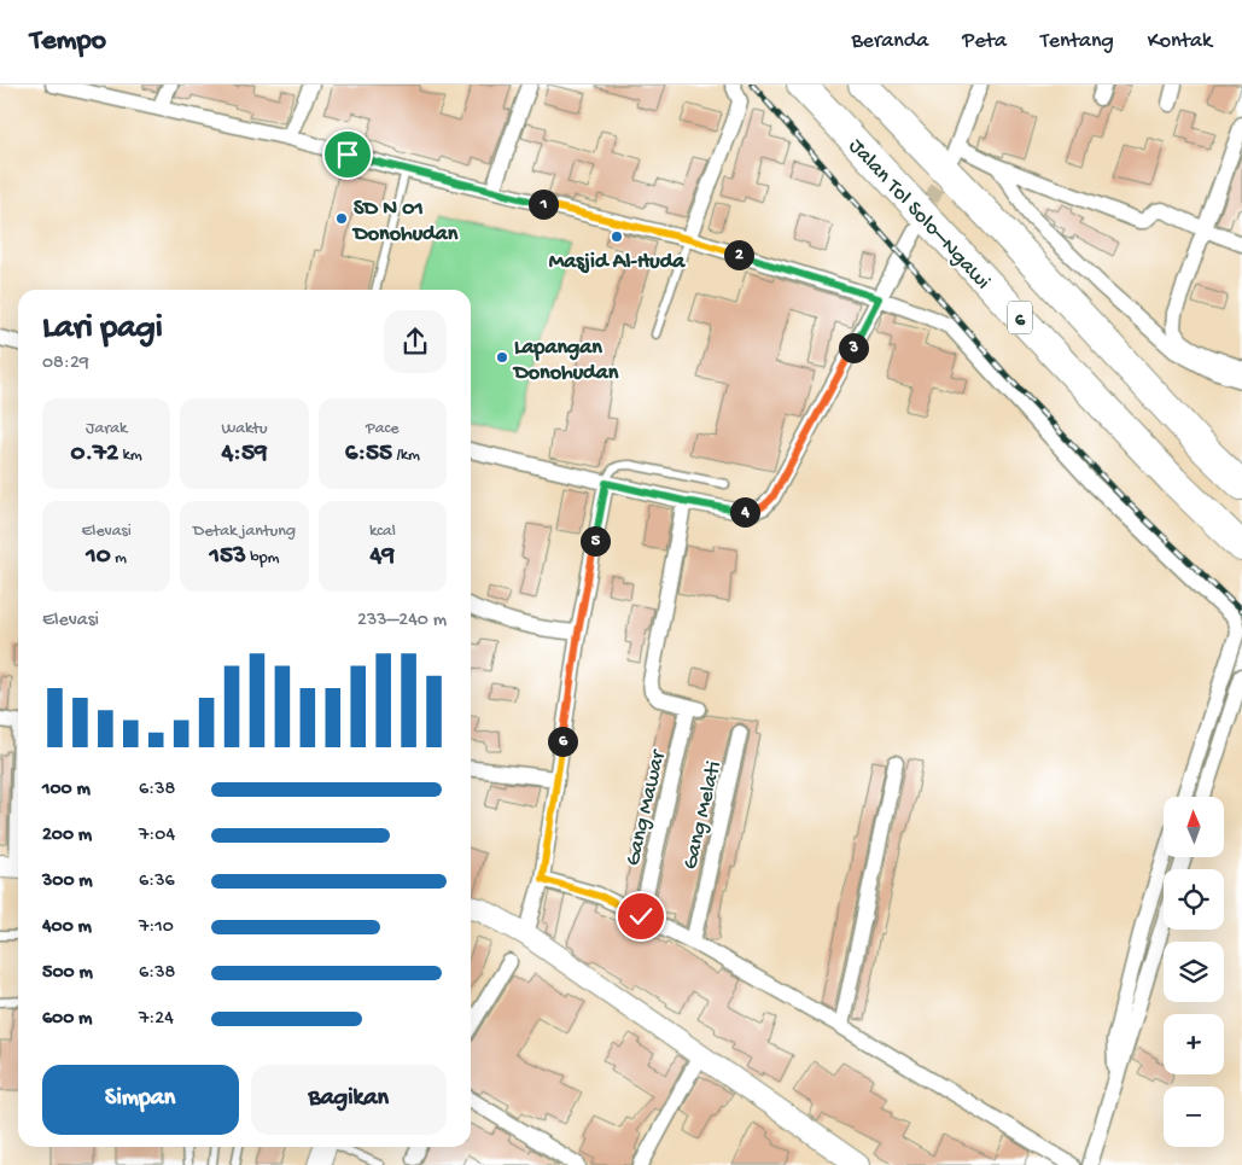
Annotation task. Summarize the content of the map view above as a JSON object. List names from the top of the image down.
{
  "streets": {
    "highway": ["Jalan Tol Solo–Ngawi", "6"],
    "street": ["Gang Mawar", "Gang Melati"]
  },
  "places": ["SD N 01 Donohudan", "Masjid Al-Huda", "Lapangan Donohudan"],
  "north": "top",
  "page": {
    "header": "Tempo",
    "nav": [
      "Beranda",
      "Peta",
      "Tentang",
      "Kontak"
    ],
    "pins": [
      "1",
      "2",
      "3",
      "4",
      "5",
      "6"
    ],
    "heading": ["Lari pagi", "08:29"],
    "stats": [
      ["Jarak", "0.72 km"],
      ["Waktu", "4:59"],
      ["Pace", "6:55 /km"],
      ["Elevasi", "10 m"],
      ["Detak jantung", "153 bpm"],
      ["kcal", "49"]
    ],
    "chart": ["Elevasi", "233–240 m"],
    "list": [
      {
        "name": "100 m",
        "note": "6:38"
      },
      {
        "name": "200 m",
        "note": "7:04"
      },
      {
        "name": "300 m",
        "note": "6:36"
      },
      {
        "name": "400 m",
        "note": "7:10"
      },
      {
        "name": "500 m",
        "note": "6:38"
      },
      {
        "name": "600 m",
        "note": "7:24"
      }
    ],
    "map_buttons": ["+", "−"],
    "buttons": ["Simpan", "Bagikan"]
  }
}
